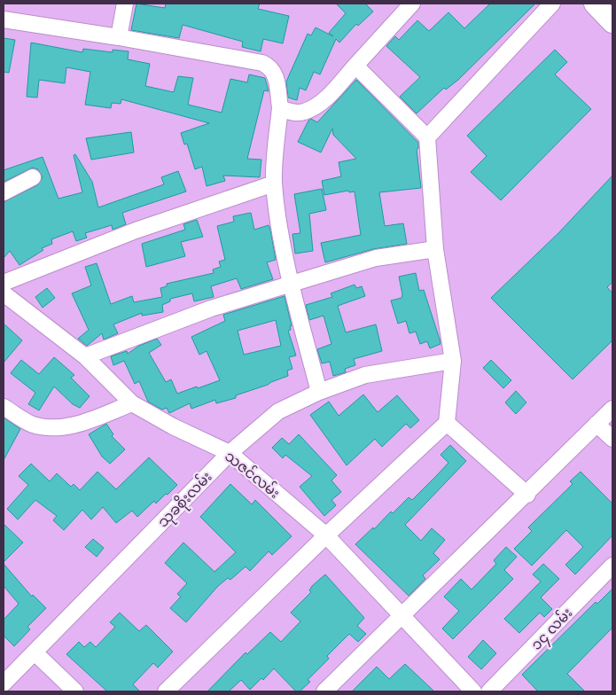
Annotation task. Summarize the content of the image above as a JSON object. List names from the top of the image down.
{
  "streets": {
    "street": ["သဇင်လမ်း", "သုခစိုးလမ်း", "၁၄ လမ်း"]
  },
  "crossings": [
    ["သဇင်လမ်း", "သုခစိုးလမ်း"]
  ]
}
